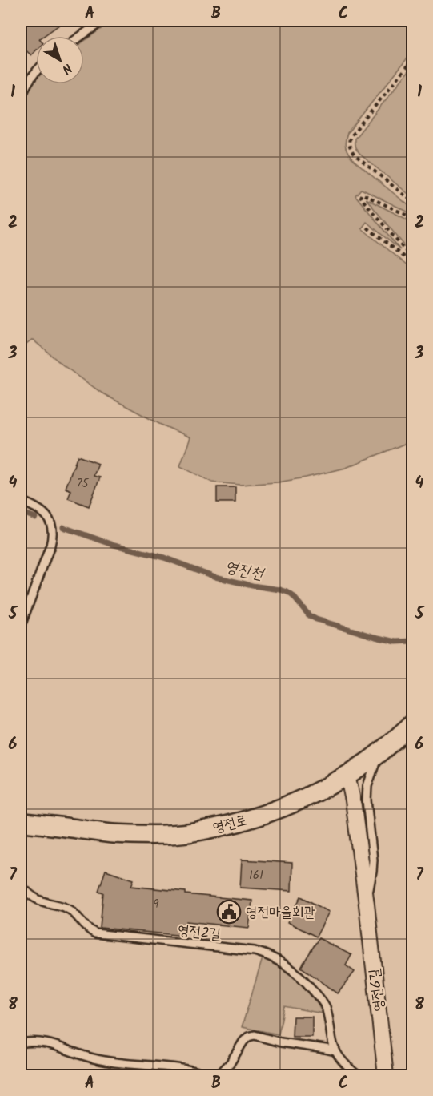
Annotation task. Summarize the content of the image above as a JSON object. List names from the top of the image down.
{
  "streets": {
    "street": ["영전로", "영전6길"],
    "lane": ["영전2길"]
  },
  "crossings": [
    ["영전로", "영전6길"]
  ],
  "water": ["영진천"],
  "places": {
    "public building": ["영전마을회관"]
  },
  "house_numbers": ["75", "161", "9"],
  "north": "bottom right",
  "grid": {
    "columns": ["A", "B", "C"],
    "rows": [
      "1",
      "2",
      "3",
      "4",
      "5",
      "6",
      "7",
      "8"
    ]
  }
}
